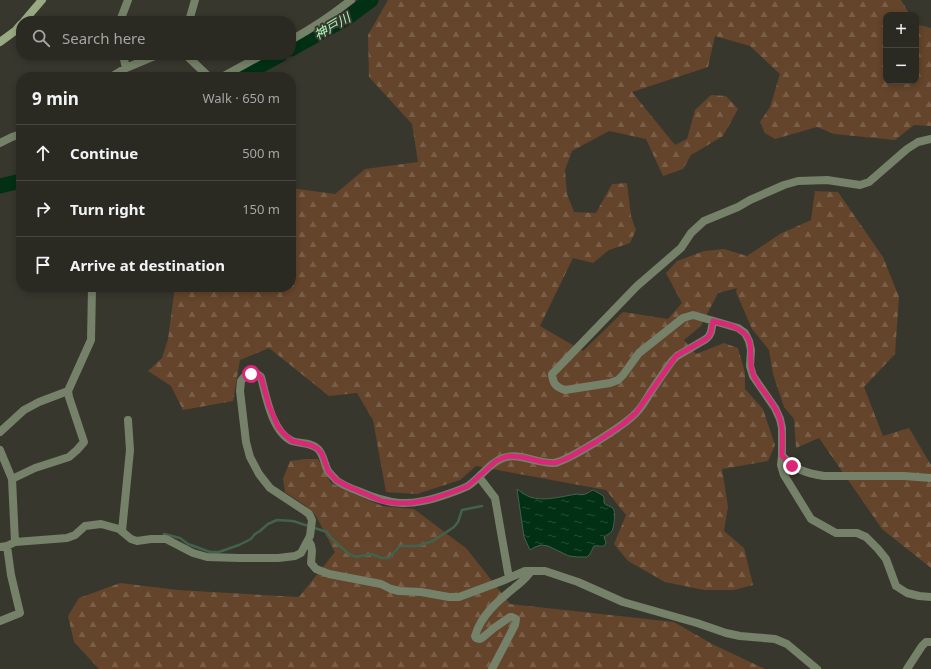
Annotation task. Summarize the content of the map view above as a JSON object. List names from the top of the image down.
{
  "water": ["神戸川"],
  "page": {
    "map_buttons": ["+", "−"],
    "search": "Search here",
    "heading": ["9 min", "Walk · 650 m"],
    "list": [
      ["Continue", "500 m"],
      ["Turn right", "150 m"],
      "Arrive at destination"
    ]
  }
}
